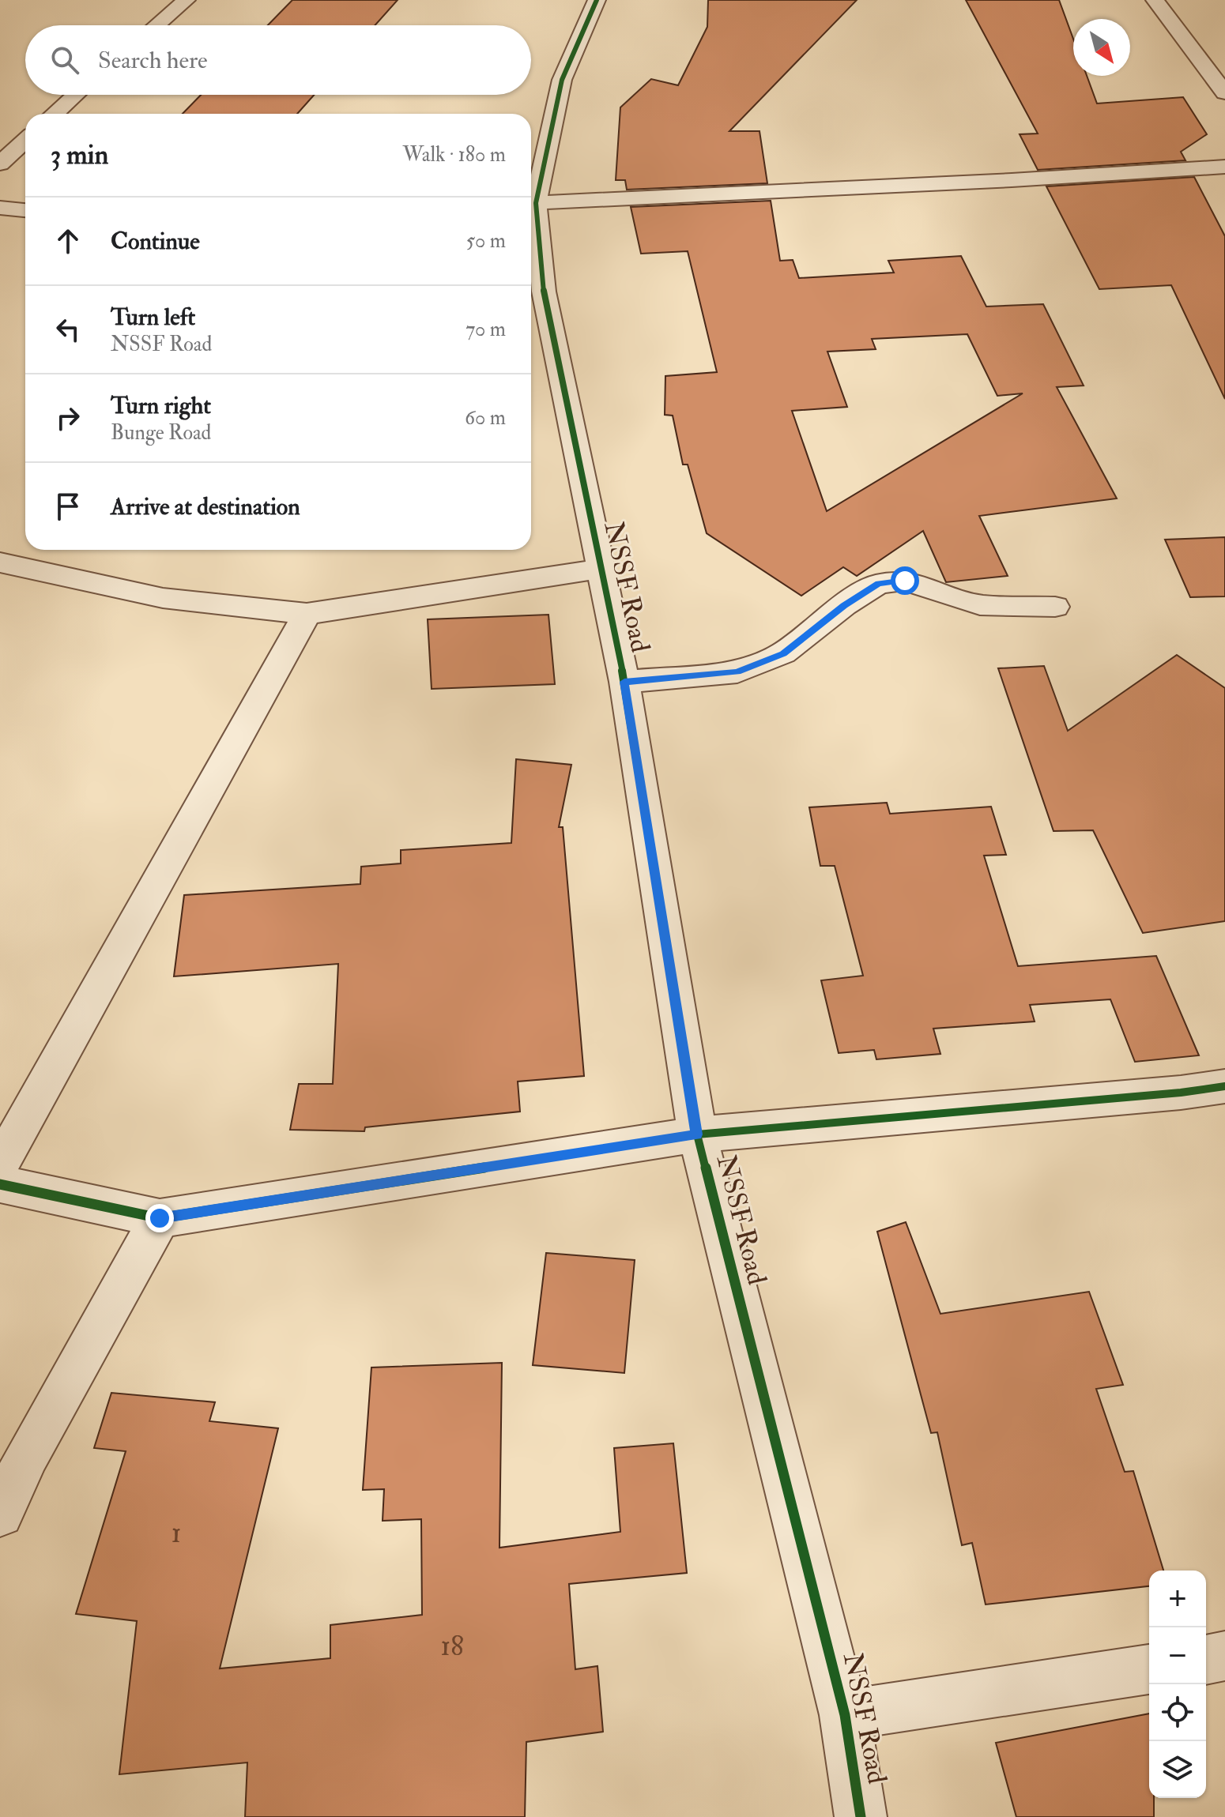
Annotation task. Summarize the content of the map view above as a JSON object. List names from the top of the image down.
{
  "streets": {
    "street": ["NSSF Road"]
  },
  "house_numbers": ["1", "18"],
  "north": "bottom right",
  "page": {
    "search": "Search here",
    "heading": ["3 min", "Walk · 180 m"],
    "list": [
      ["Continue", "50 m"],
      ["Turn left", "NSSF Road", "70 m"],
      ["Turn right", "Bunge Road", "60 m"],
      "Arrive at destination"
    ],
    "map_buttons": ["+", "−"]
  }
}
